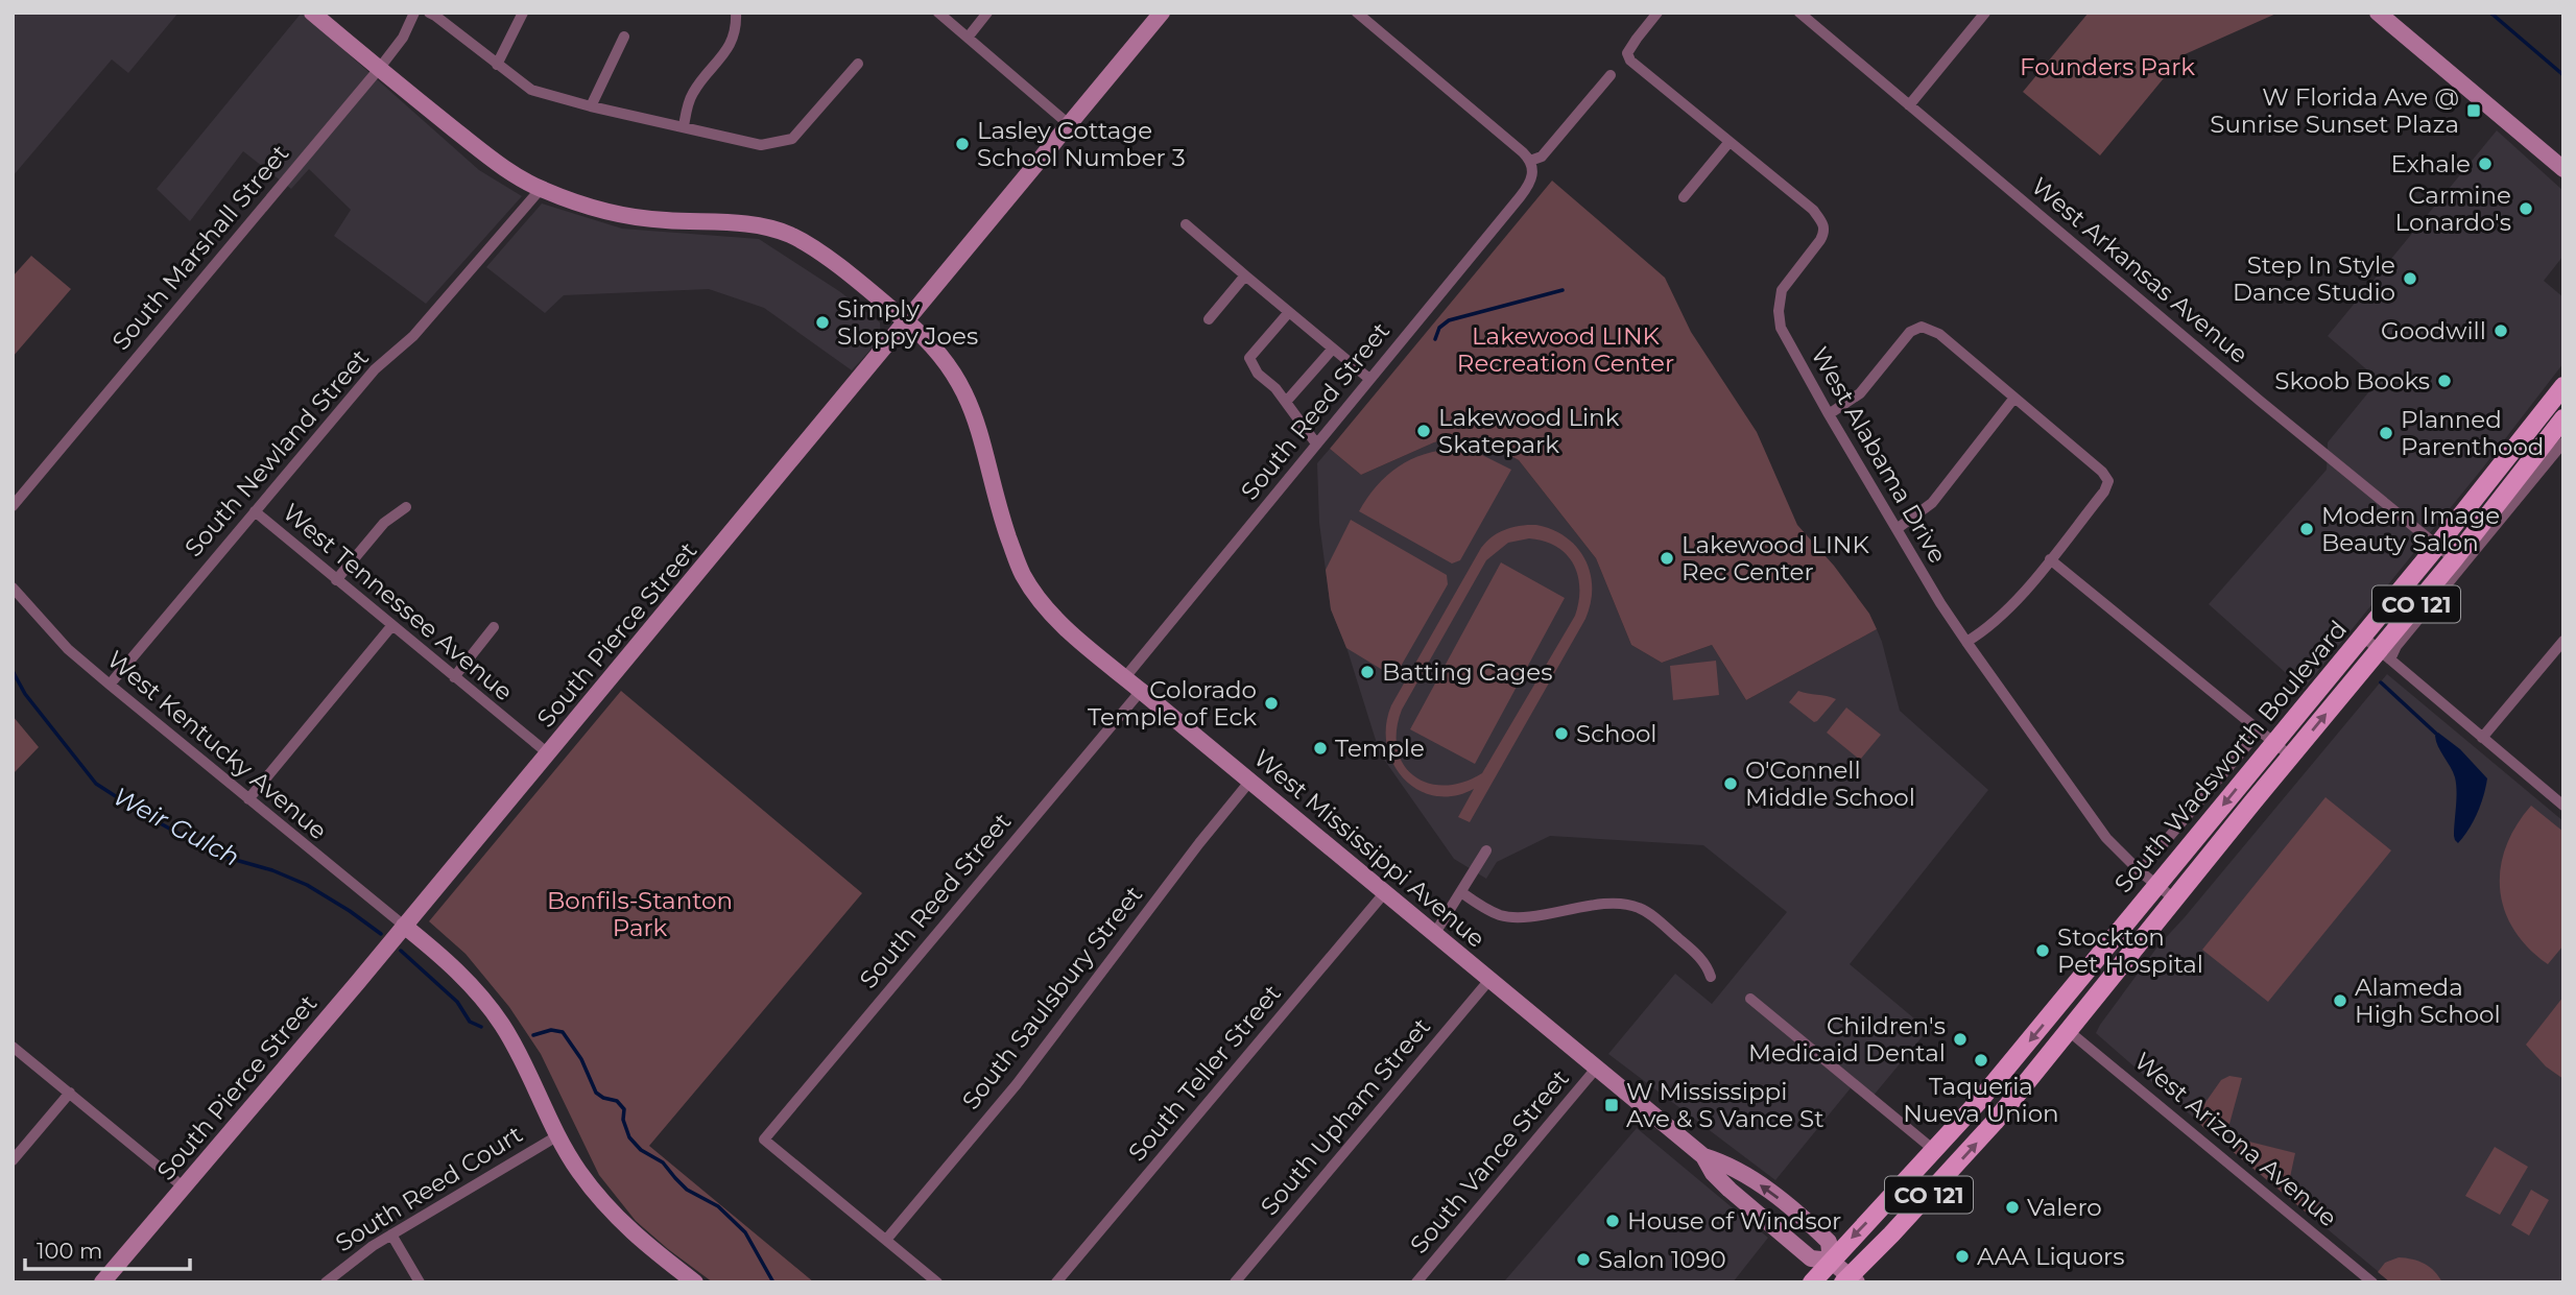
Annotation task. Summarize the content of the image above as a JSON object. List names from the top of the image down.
{
  "streets": {
    "main road": ["CO 121", "South Wadsworth Boulevard"],
    "street": [
      "South Marshall Street",
      "West Arkansas Avenue",
      "South Reed Street",
      "South Newland Street",
      "West Alabama Drive",
      "West Tennessee Avenue",
      "South Pierce Street",
      "West Kentucky Avenue",
      "West Mississippi Avenue",
      "South Saulsbury Street",
      "South Teller Street",
      "South Upham Street",
      "West Arizona Avenue",
      "South Vance Street",
      "South Reed Court"
    ]
  },
  "crossings": [
    ["South Marshall Street", "West Mississippi Avenue"],
    ["West Arkansas Avenue", "South Wadsworth Boulevard"],
    ["South Reed Street", "West Mississippi Avenue"],
    ["South Reed Street", "South Saulsbury Street"],
    ["South Newland Street", "West Tennessee Avenue"],
    ["South Newland Street", "West Kentucky Avenue"],
    ["South Newland Street", "West Mississippi Avenue"],
    ["West Alabama Drive", "South Wadsworth Boulevard"],
    ["West Tennessee Avenue", "South Pierce Street"],
    ["South Pierce Street", "West Kentucky Avenue"],
    ["South Pierce Street", "West Mississippi Avenue"],
    ["South Wadsworth Boulevard", "West Mississippi Avenue"],
    ["South Wadsworth Boulevard", "West Arizona Avenue"],
    ["West Mississippi Avenue", "South Saulsbury Street"],
    ["West Mississippi Avenue", "South Teller Street"],
    ["West Mississippi Avenue", "South Upham Street"],
    ["West Mississippi Avenue", "South Vance Street"]
  ],
  "water": ["Weir Gulch"],
  "parks": ["Founders Park", "Lakewood LINK Recreation Center", "Bonfils-Stanton Park"],
  "places": {
    "transit": ["W Florida Ave @ Sunrise Sunset Plaza", "W Mississippi Ave & S Vance St"],
    "other": [
      "Lasley Cottage School Number 3",
      "Exhale",
      "Carmine Lonardo's",
      "Step In Style Dance Studio",
      "Simply Sloppy Joes",
      "Goodwill",
      "Skoob Books",
      "Lakewood Link Skatepark",
      "Planned Parenthood",
      "Modern Image Beauty Salon",
      "Lakewood LINK Rec Center",
      "Batting Cages",
      "Colorado Temple of Eck",
      "School",
      "Temple",
      "O'Connell Middle School",
      "Stockton Pet Hospital",
      "Alameda High School",
      "Children's Medicaid Dental",
      "Taqueria Nueva Union",
      "Valero",
      "House of Windsor",
      "AAA Liquors",
      "Salon 1090"
    ]
  },
  "scale_bar": "100 m"
}
